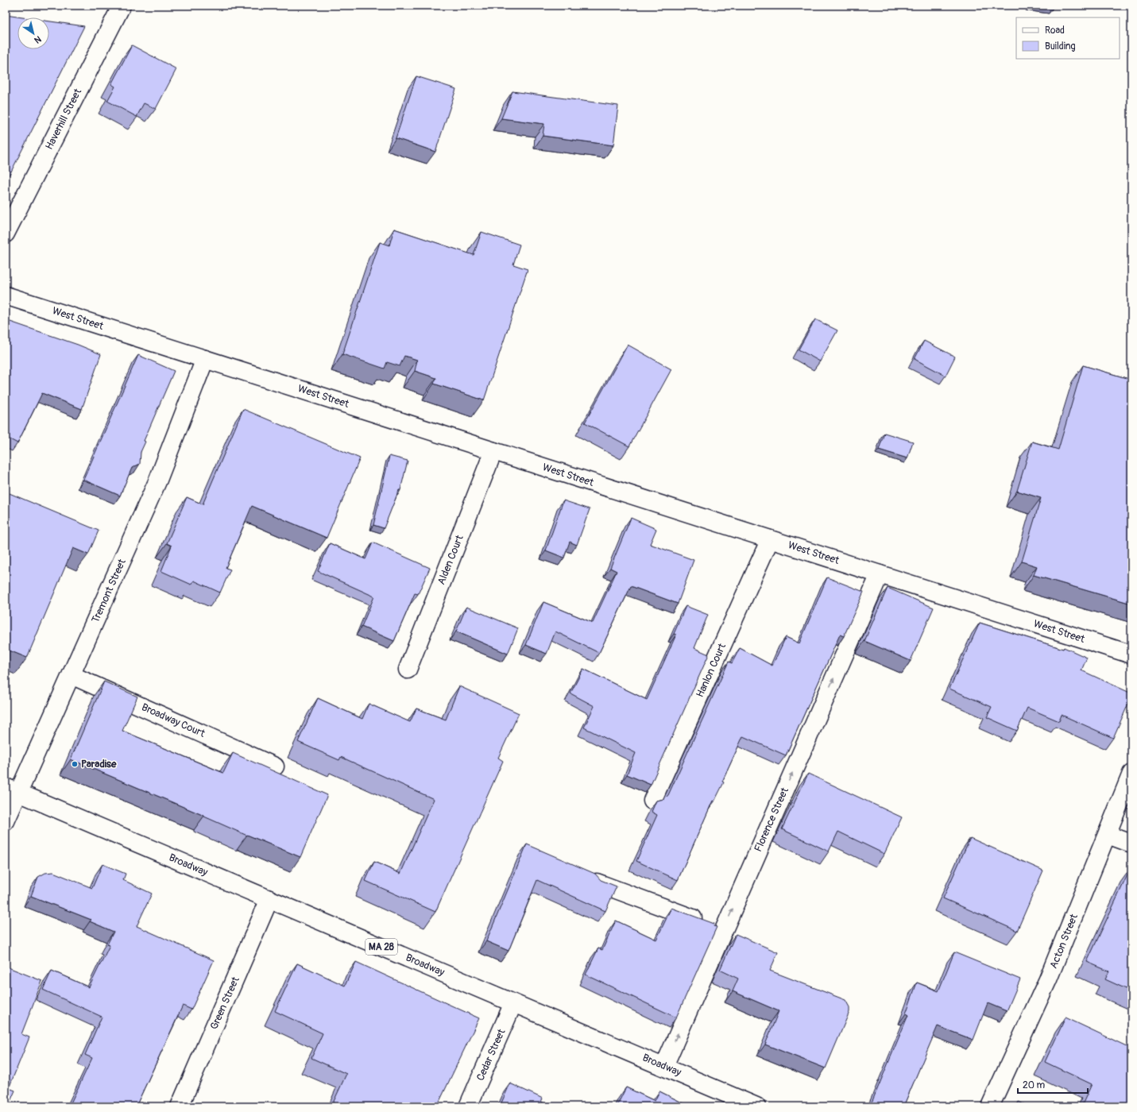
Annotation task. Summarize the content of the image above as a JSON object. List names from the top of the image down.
{
  "streets": {
    "street": [
      "Haverhill Street",
      "West Street",
      "Alden Court",
      "Tremont Street",
      "Hanlon Court",
      "Broadway Court",
      "Florence Street",
      "Broadway",
      "Acton Street",
      "MA 28",
      "Green Street",
      "Cedar Street"
    ]
  },
  "crossings": [
    ["West Street", "Alden Court"],
    ["West Street", "Tremont Street"],
    ["West Street", "Hanlon Court"],
    ["West Street", "Florence Street"],
    ["Tremont Street", "Broadway Court"],
    ["Tremont Street", "Broadway"],
    ["Florence Street", "Broadway"],
    ["Broadway", "Green Street"],
    ["Broadway", "Cedar Street"]
  ],
  "one_way": ["Florence Street"],
  "places": ["Paradise"],
  "legend": ["Road", "Building"],
  "scale_bar": "20 m",
  "north": "bottom right"
}
